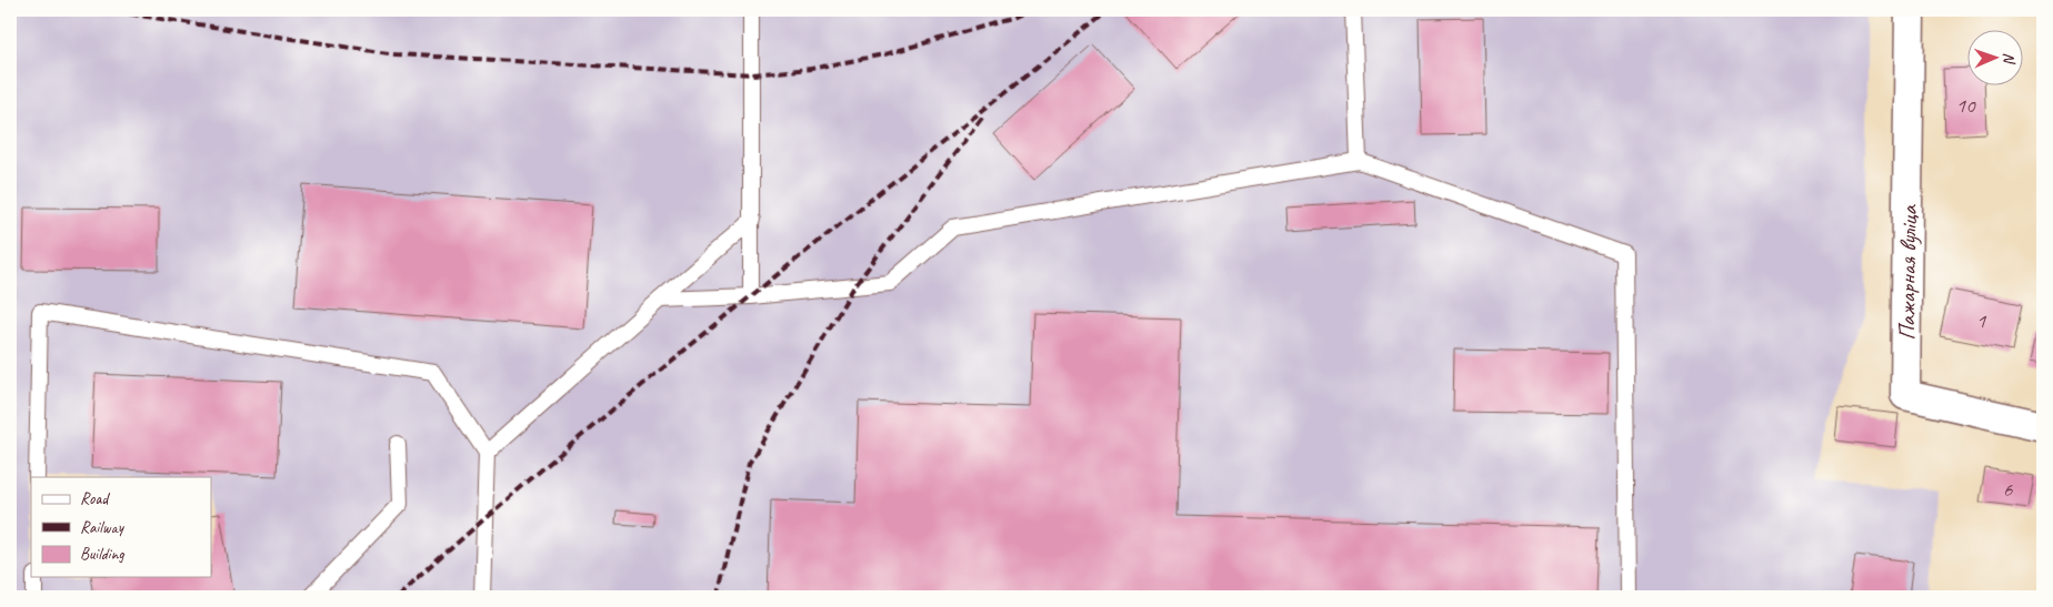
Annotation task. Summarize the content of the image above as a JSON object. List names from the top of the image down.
{
  "streets": {
    "street": ["Пажарная вуліца"]
  },
  "house_numbers": ["10", "1", "6"],
  "legend": ["Road", "Railway", "Building"],
  "north": "right"
}
